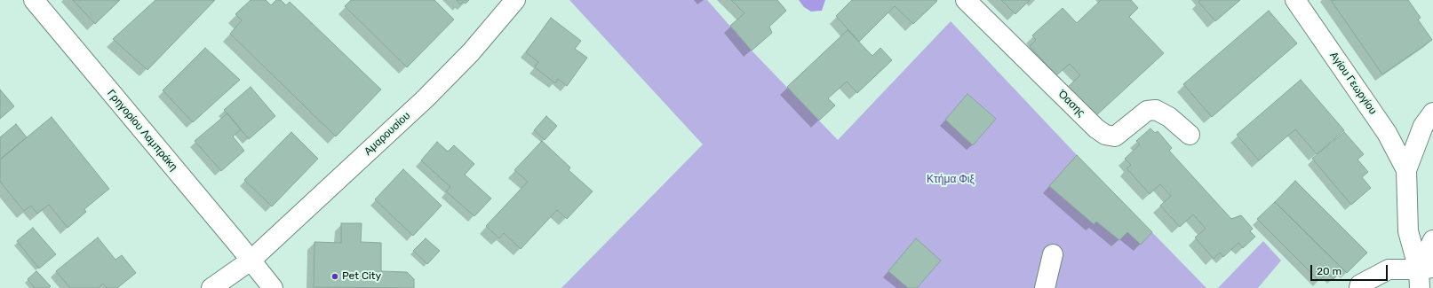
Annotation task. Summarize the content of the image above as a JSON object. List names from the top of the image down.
{
  "streets": {
    "main road": [
      "Αγίου Γεωργίου",
      "Όασης",
      "Γρηγορίου Λαμπράκη",
      "Αμαρουσίου"
    ]
  },
  "crossings": [
    ["Γρηγορίου Λαμπράκη", "Αμαρουσίου"]
  ],
  "parks": ["Κτήμα Φιξ"],
  "places": ["Pet City"],
  "scale_bar": "20 m"
}
